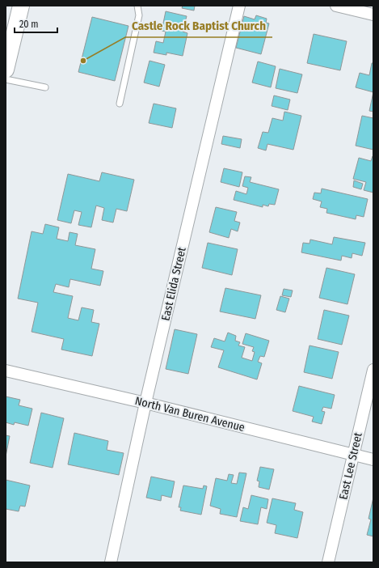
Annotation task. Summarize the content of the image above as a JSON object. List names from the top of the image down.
{
  "streets": {
    "street": ["East Elida Street", "North Van Buren Avenue", "East Lee Street"]
  },
  "crossings": [
    ["East Elida Street", "North Van Buren Avenue"],
    ["North Van Buren Avenue", "East Lee Street"]
  ],
  "places": ["Castle Rock Baptist Church"],
  "scale_bar": "20 m"
}
